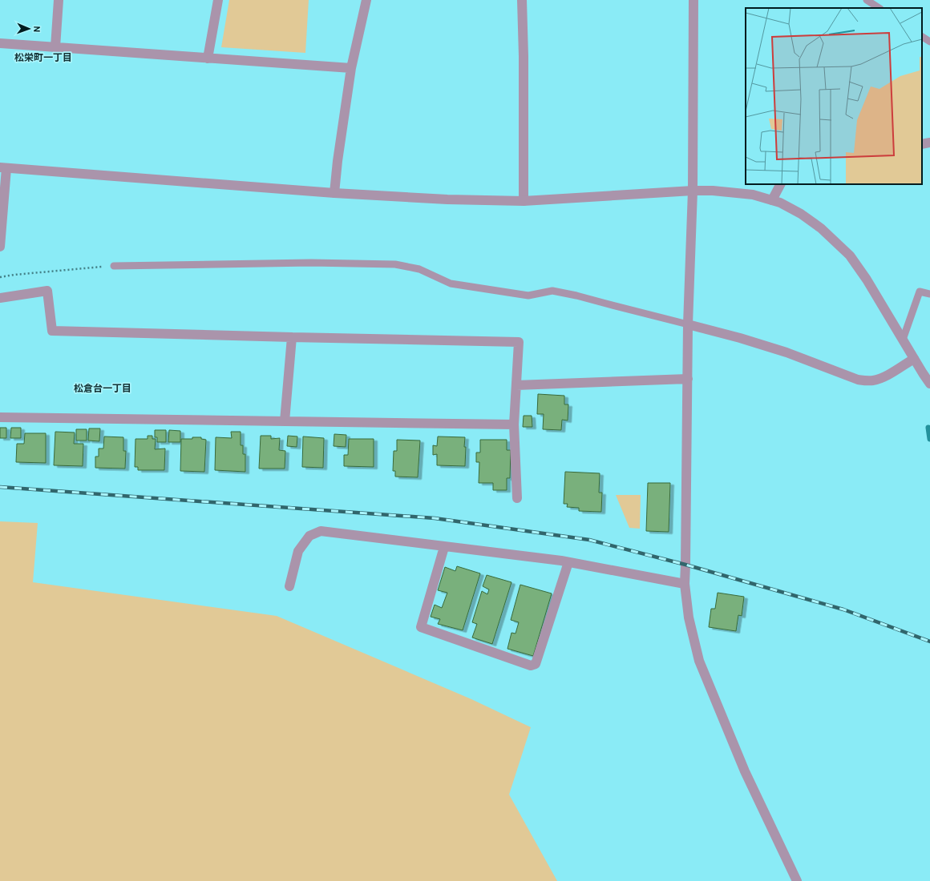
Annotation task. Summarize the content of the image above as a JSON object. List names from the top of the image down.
{
  "districts": ["松栄町一丁目", "松倉台一丁目"],
  "north": "right"
}
